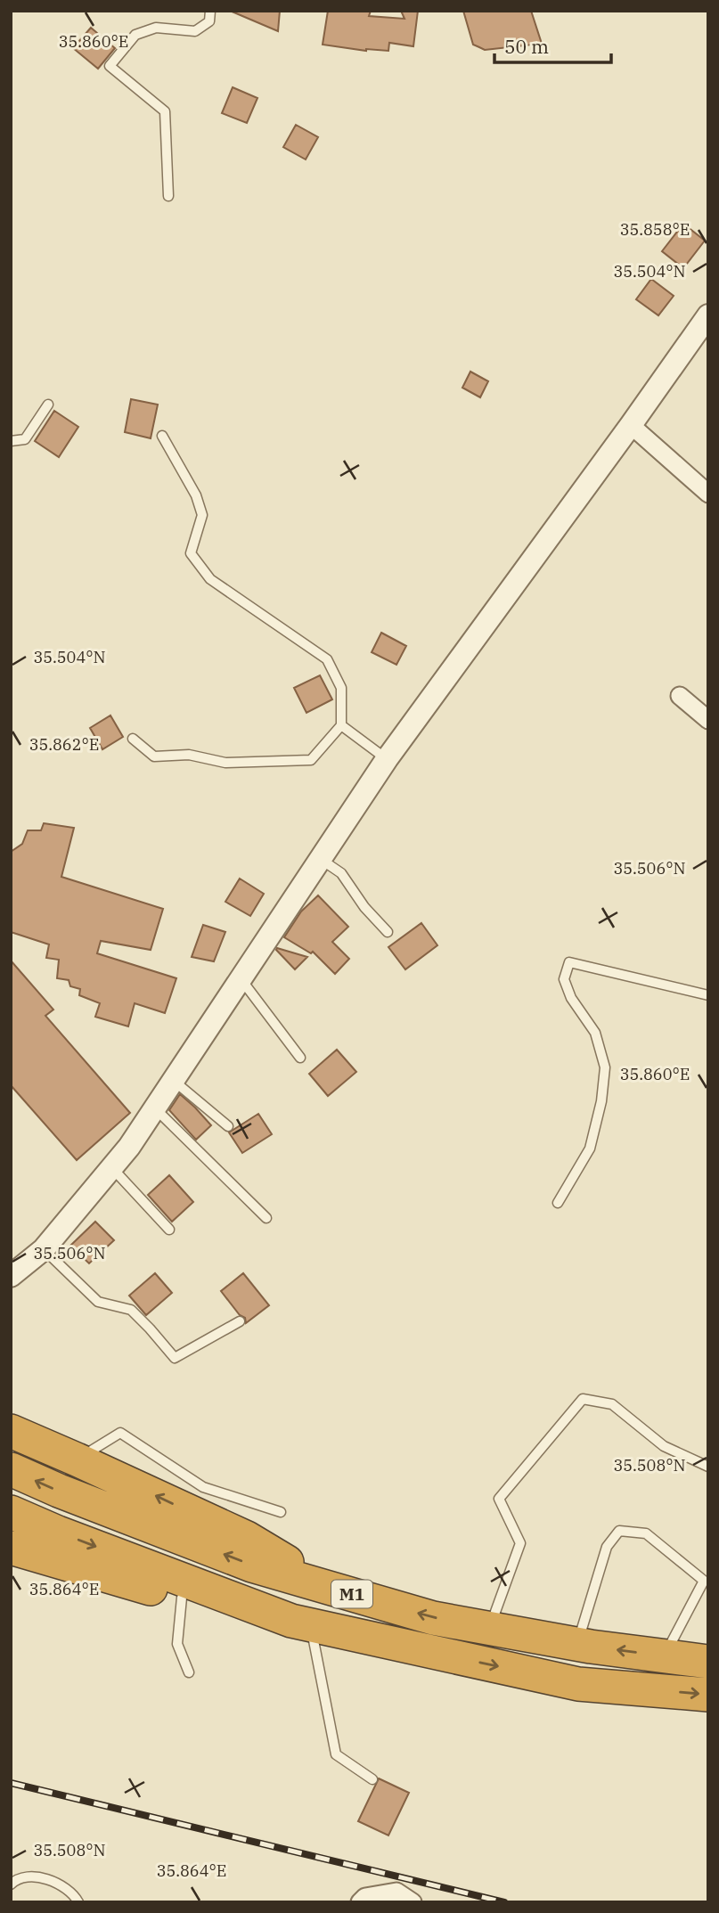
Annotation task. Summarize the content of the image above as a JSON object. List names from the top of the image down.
{
  "streets": {
    "highway": ["M1"]
  },
  "scale_bar": "50 m",
  "coordinates": [
    "35.860°E",
    "35.858°E",
    "35.504°N",
    "35.862°E",
    "35.506°N",
    "35.508°N",
    "35.864°E"
  ]
}
